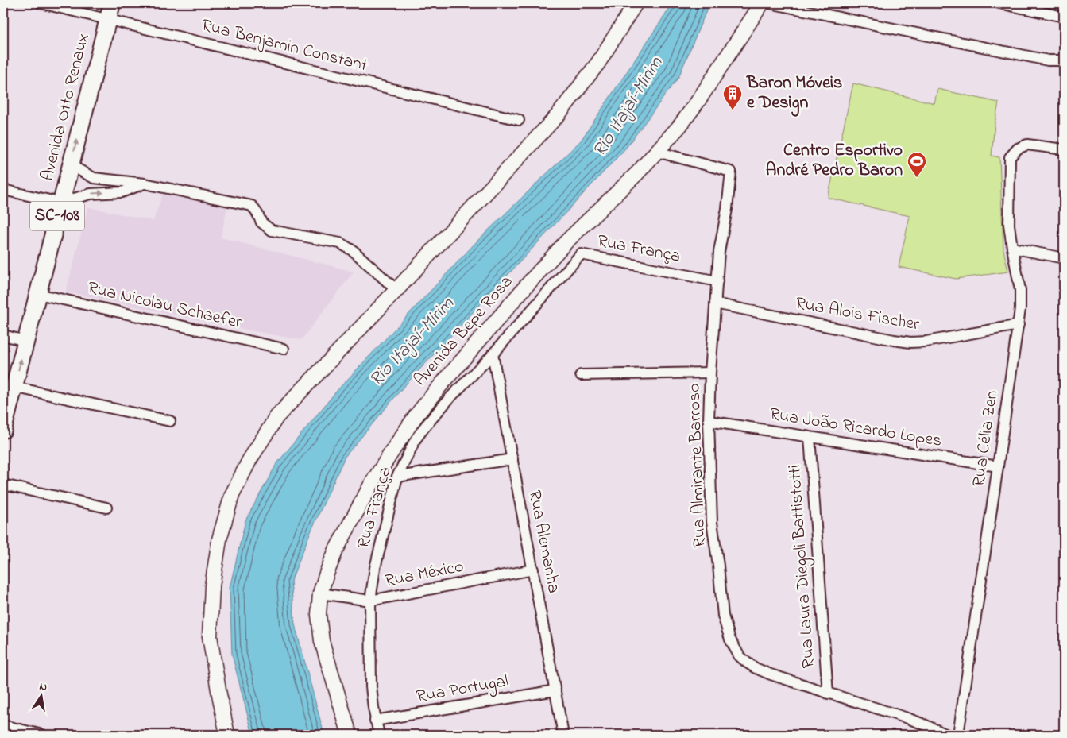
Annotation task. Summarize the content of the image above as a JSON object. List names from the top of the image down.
{
  "streets": {
    "main road": ["Avenida Otto Renaux", "SC-108", "Avenida Bepe Rosa"],
    "street": [
      "Rua Benjamin Constant",
      "Rua França",
      "Rua Nicolau Schaefer",
      "Rua Alois Fischer",
      "Rua João Ricardo Lopes",
      "Rua Célia Zen",
      "Rua Almirante Barroso",
      "Rua Alemanha",
      "Rua Laura Diegoli Battistotti",
      "Rua México",
      "Rua Portugal"
    ]
  },
  "crossings": [
    ["Rua Benjamin Constant", "Avenida Otto Renaux"],
    ["Avenida Otto Renaux", "Rua Nicolau Schaefer"],
    ["Rua França", "Rua Almirante Barroso"],
    ["Rua França", "Rua Alemanha"],
    ["Rua França", "Rua México"],
    ["Rua França", "Rua Portugal"],
    ["Rua Alois Fischer", "Rua Célia Zen"],
    ["Rua Alois Fischer", "Rua Almirante Barroso"],
    ["Avenida Bepe Rosa", "Rua Almirante Barroso"],
    ["Avenida Bepe Rosa", "Rua México"],
    ["Rua João Ricardo Lopes", "Rua Célia Zen"],
    ["Rua João Ricardo Lopes", "Rua Almirante Barroso"],
    ["Rua João Ricardo Lopes", "Rua Laura Diegoli Battistotti"],
    ["Rua Almirante Barroso", "Rua Laura Diegoli Battistotti"],
    ["Rua Alemanha", "Rua México"],
    ["Rua Alemanha", "Rua Portugal"]
  ],
  "one_way": ["Avenida Otto Renaux"],
  "water": ["Rio Itajaí-Mirim"],
  "places": {
    "building": ["Baron Móveis e Design"],
    "sports": ["Centro Esportivo André Pedro Baron"]
  },
  "north": "top"
}
